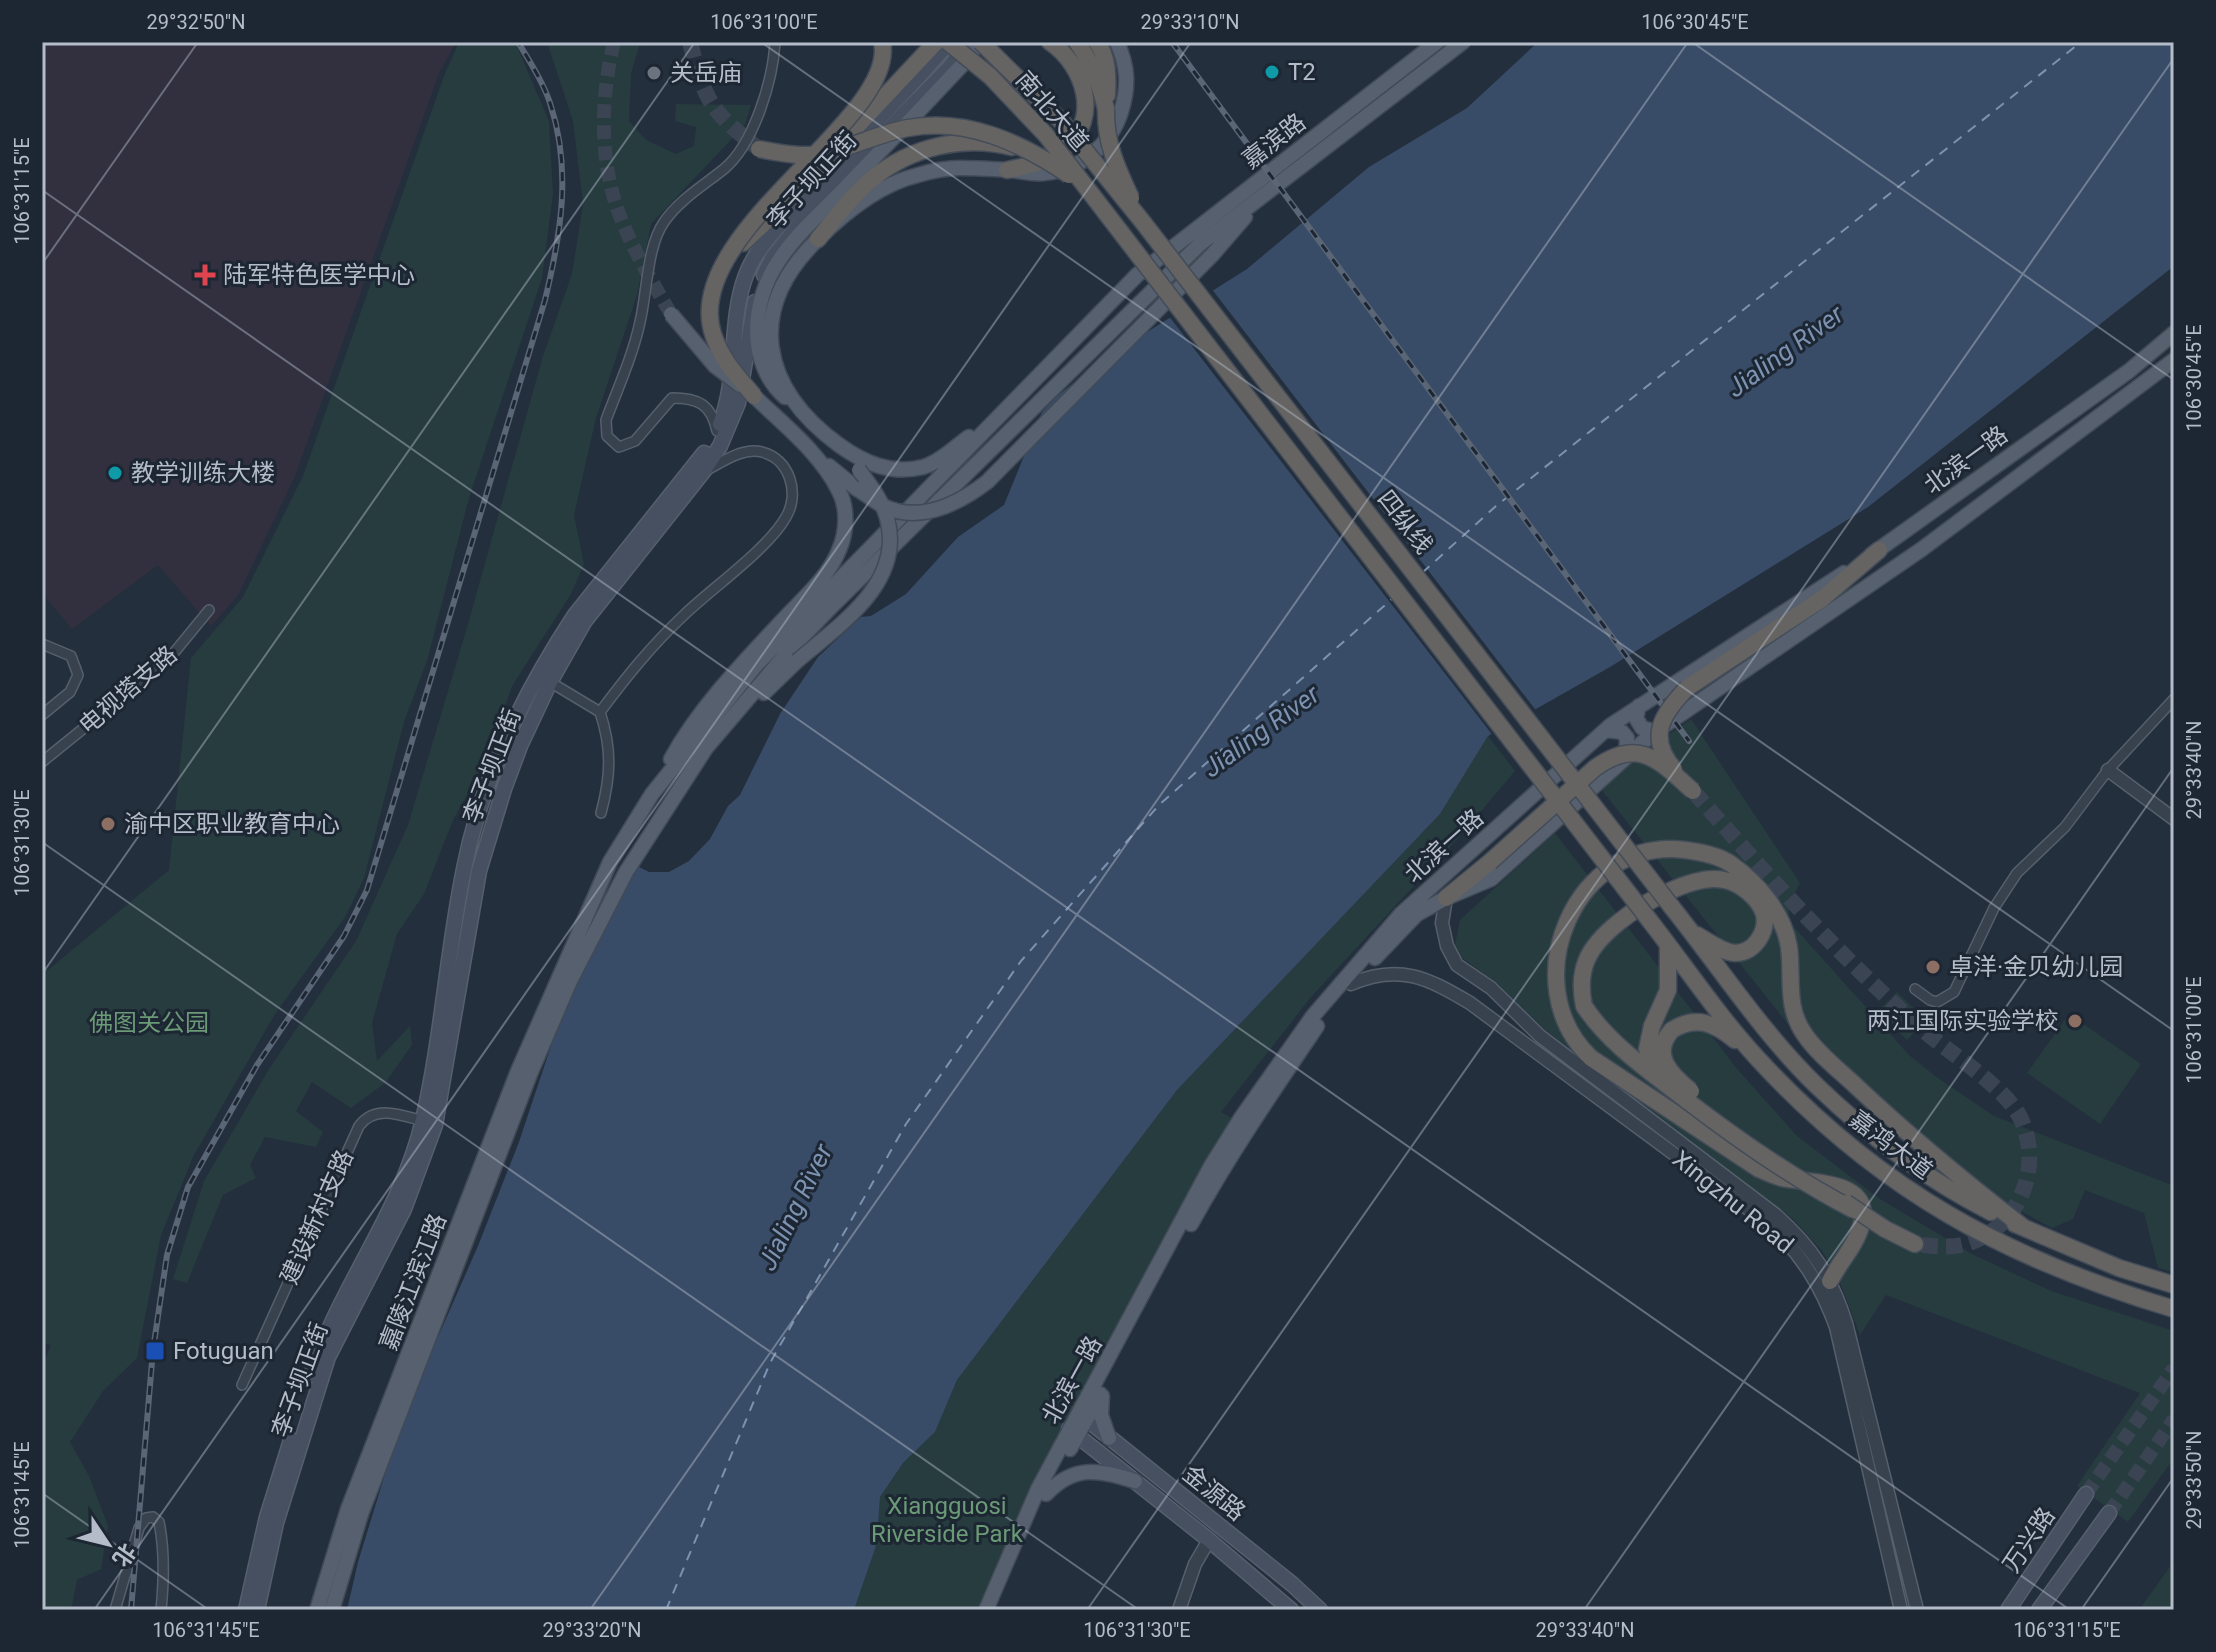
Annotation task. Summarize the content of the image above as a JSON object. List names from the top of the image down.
{
  "streets": {
    "highway": ["南北大道", "四纵线", "嘉鸿大道"],
    "main road": [
      "嘉滨路",
      "李子坝正街",
      "北滨一路",
      "嘉陵江滨江路",
      "金源路",
      "万兴路"
    ],
    "street": ["电视塔支路", "Xingzhu Road", "建设新村支路"]
  },
  "crossings": [
    ["南北大道", "李子坝正街"],
    ["南北大道", "四纵线"],
    ["李子坝正街", "建设新村支路"],
    ["北滨一路", "Xingzhu Road"],
    ["北滨一路", "金源路"],
    ["四纵线", "嘉鸿大道"]
  ],
  "water": ["Jialing River"],
  "parks": ["佛图关公园", "Xiangguosi Riverside Park"],
  "places": {
    "other": [
      "T2",
      "关岳庙",
      "教学训练大楼",
      "渝中区职业教育中心",
      "卓洋·金贝幼儿园",
      "两江国际实验学校"
    ],
    "health": ["陆军特色医学中心"],
    "transit": ["Fotuguan"]
  },
  "north": "bottom right",
  "coordinates": [
    "29°32'50\"N",
    "106°31'00\"E",
    "29°33'10\"N",
    "106°30'45\"E",
    "106°31'15\"E",
    "29°33'40\"N",
    "106°31'30\"E",
    "29°33'50\"N",
    "106°31'45\"E",
    "29°33'20\"N"
  ]
}
